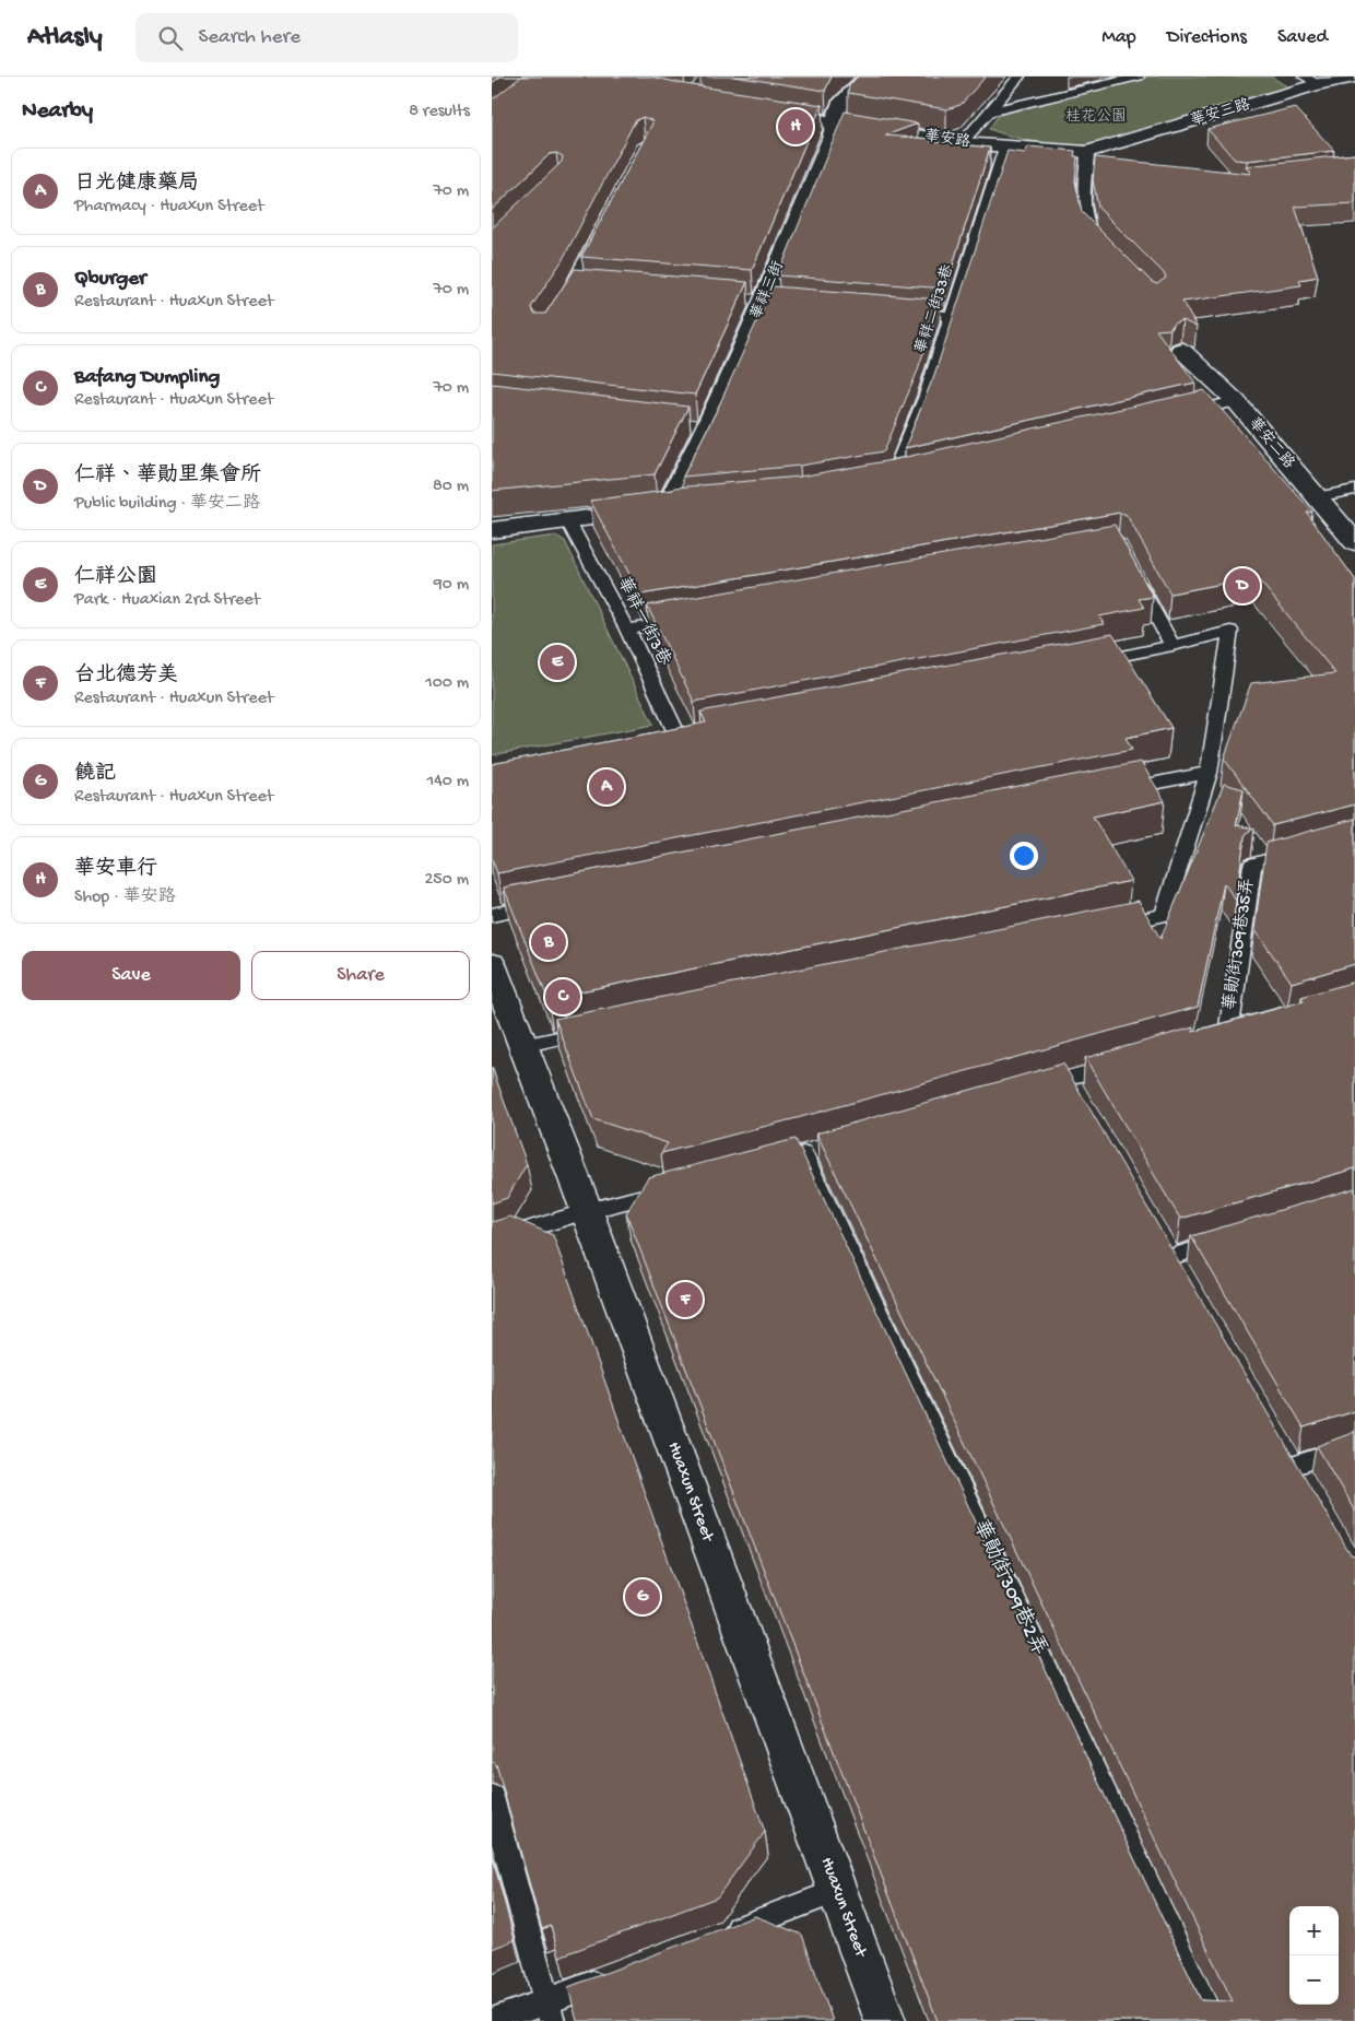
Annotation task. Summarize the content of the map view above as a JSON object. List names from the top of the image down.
{
  "streets": {
    "street": [
      "華安三路",
      "華安路",
      "華祥三街",
      "華安二路",
      "Huaxun Street"
    ],
    "lane": [
      "華祥二街33巷",
      "華祥一街3巷",
      "華勛街309巷35弄",
      "華勛街309巷2弄"
    ]
  },
  "crossings": [
    ["華安三路", "華安路"],
    ["華安路", "華祥三街"],
    ["華安路", "華祥二街33巷"],
    ["華祥三街", "華祥一街3巷"]
  ],
  "parks": ["桂花公園"],
  "page": {
    "header": "Atlasly",
    "search": "Search here",
    "nav": ["Map", "Directions", "Saved"],
    "heading": ["Nearby", "8 results"],
    "pins": [
      "H",
      "D",
      "E",
      "A",
      "B",
      "C",
      "F",
      "G"
    ],
    "list": [
      {
        "mark": "A",
        "name": "日光健康藥局",
        "note": "Pharmacy · Huaxun Street",
        "value": "70 m"
      },
      {
        "mark": "B",
        "name": "Qburger",
        "note": "Restaurant · Huaxun Street",
        "value": "70 m"
      },
      {
        "mark": "C",
        "name": "Bafang Dumpling",
        "note": "Restaurant · Huaxun Street",
        "value": "70 m"
      },
      {
        "mark": "D",
        "name": "仁祥、華勛里集會所",
        "note": "Public building · 華安二路",
        "value": "80 m"
      },
      {
        "mark": "E",
        "name": "仁祥公園",
        "note": "Park · Huaxian 2rd Street",
        "value": "90 m"
      },
      {
        "mark": "F",
        "name": "台北德芳美",
        "note": "Restaurant · Huaxun Street",
        "value": "100 m"
      },
      {
        "mark": "G",
        "name": "饒記",
        "note": "Restaurant · Huaxun Street",
        "value": "140 m"
      },
      {
        "mark": "H",
        "name": "華安車行",
        "note": "Shop · 華安路",
        "value": "250 m"
      }
    ],
    "buttons": ["Save", "Share"],
    "map_buttons": ["+", "−"]
  }
}
